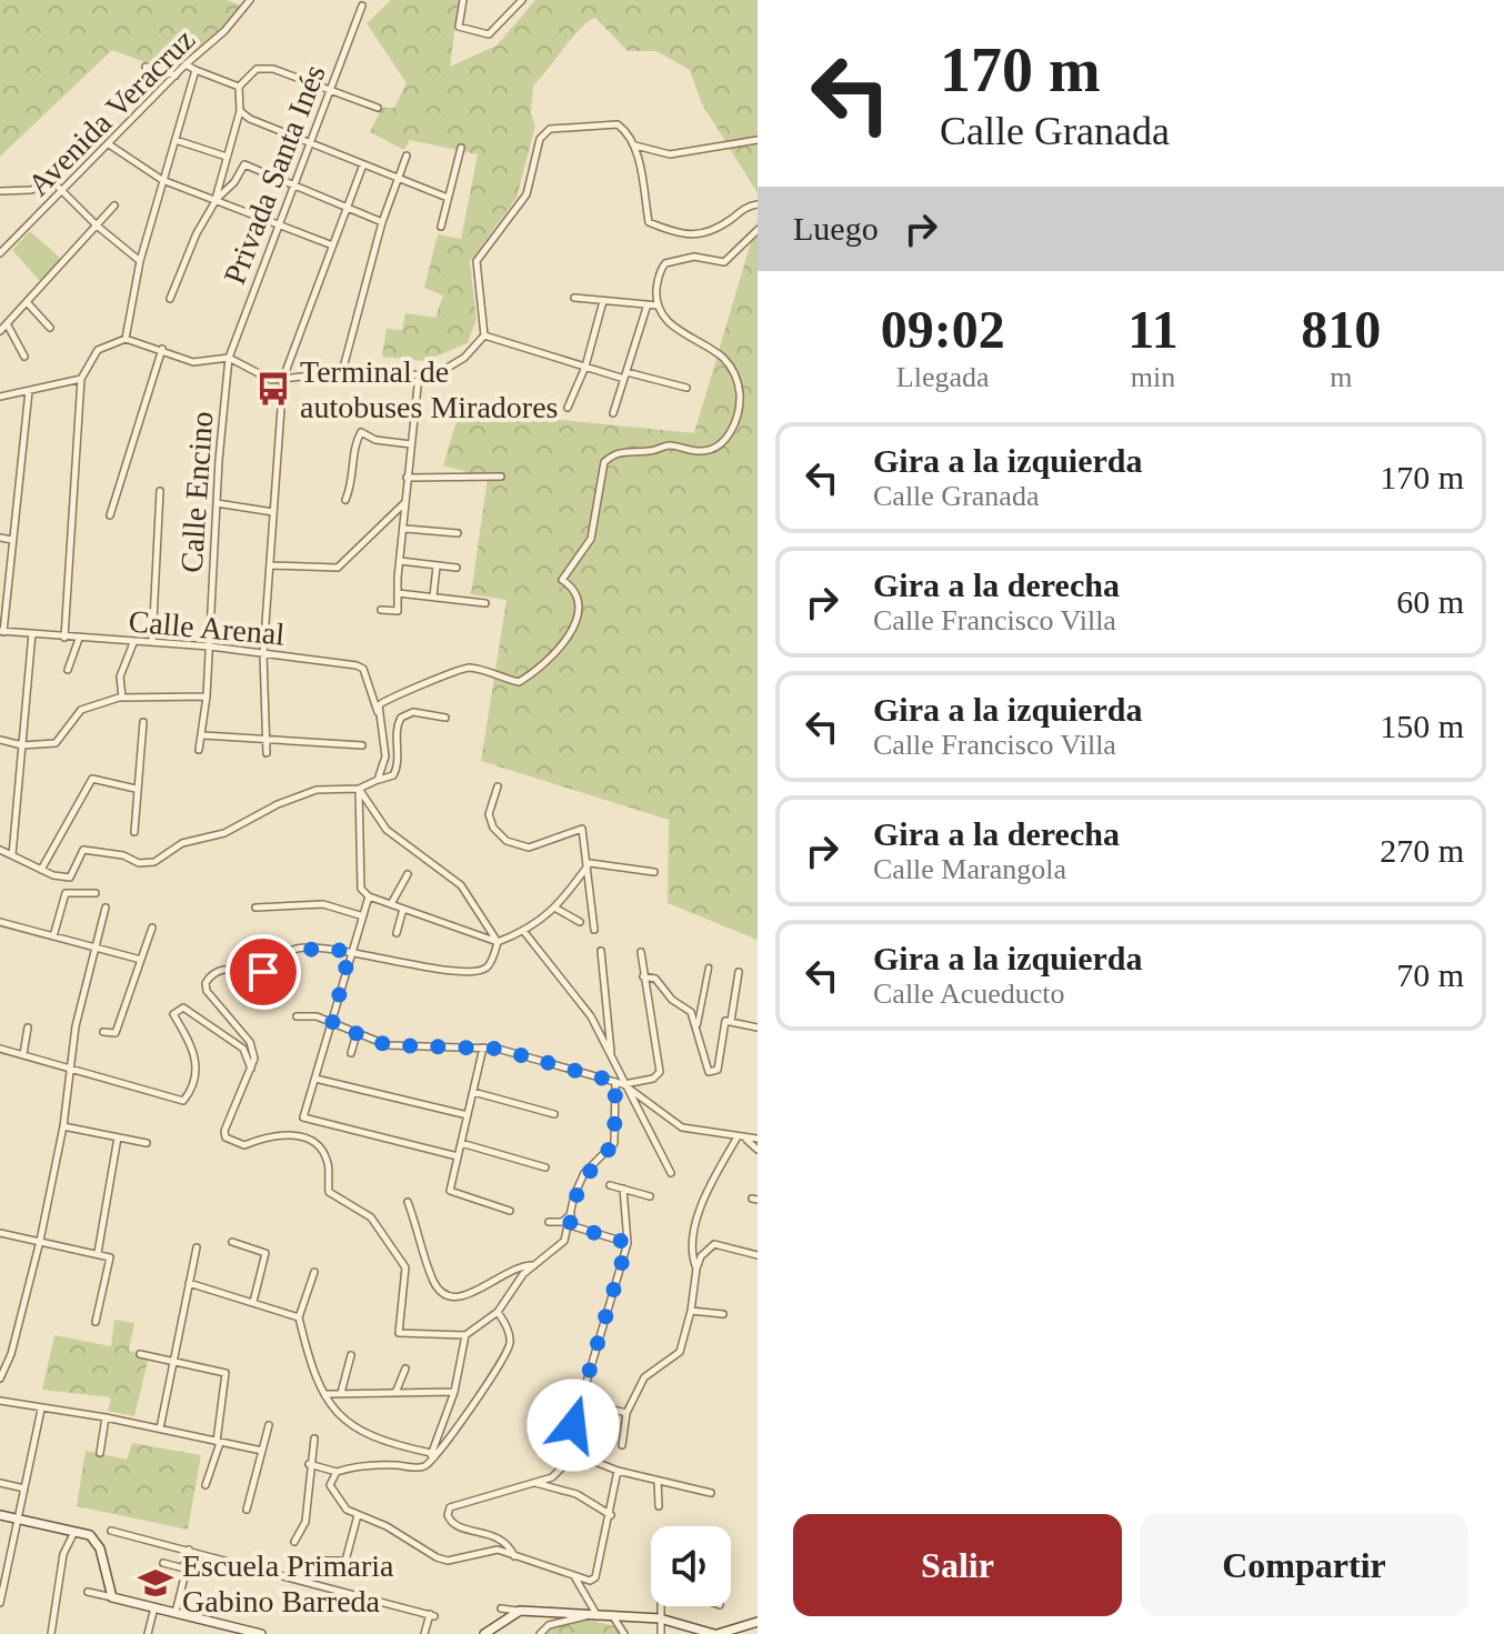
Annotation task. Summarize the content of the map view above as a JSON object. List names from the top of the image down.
{
  "streets": {
    "street": [
      "Avenida Veracruz",
      "Privada Santa Inés",
      "Calle Encino",
      "Calle Arenal"
    ]
  },
  "crossings": [
    ["Privada Santa Inés", "Calle Encino"],
    ["Calle Encino", "Calle Arenal"]
  ],
  "places": {
    "bus stop": ["Terminal de autobuses Miradores"],
    "school or university": ["Escuela Primaria Gabino Barreda"]
  },
  "page": {
    "turn": ["170 m", "Calle Granada"],
    "then": "Luego",
    "eta": [
      "09:02",
      "Llegada",
      "11",
      "min",
      "810",
      "m"
    ],
    "list": [
      {
        "name": "Gira a la izquierda",
        "note": "Calle Granada",
        "value": "170 m"
      },
      {
        "name": "Gira a la derecha",
        "note": "Calle Francisco Villa",
        "value": "60 m"
      },
      {
        "name": "Gira a la izquierda",
        "note": "Calle Francisco Villa",
        "value": "150 m"
      },
      {
        "name": "Gira a la derecha",
        "note": "Calle Marangola",
        "value": "270 m"
      },
      {
        "name": "Gira a la izquierda",
        "note": "Calle Acueducto",
        "value": "70 m"
      }
    ],
    "buttons": ["Salir", "Compartir"]
  }
}
